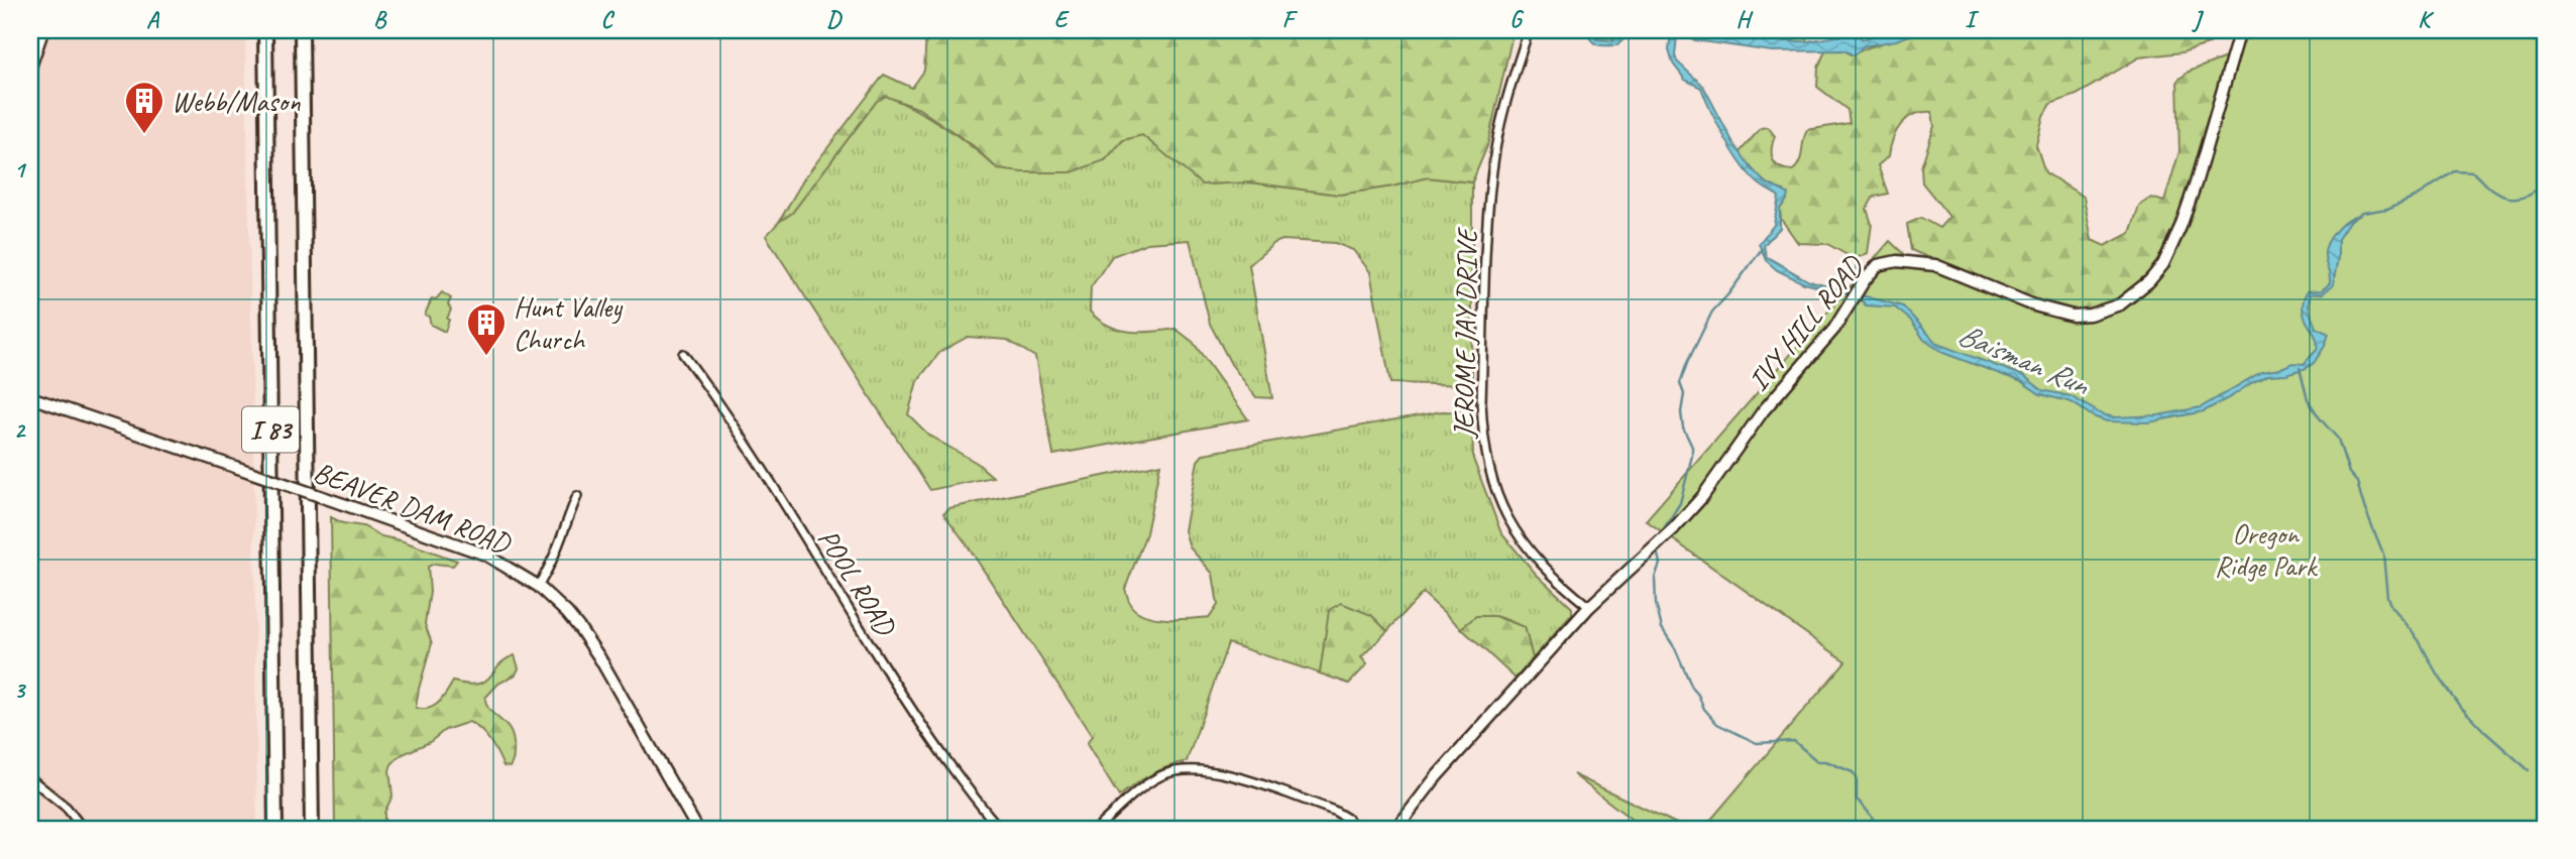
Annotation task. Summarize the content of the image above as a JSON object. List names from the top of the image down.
{
  "streets": {
    "highway": ["I 83"],
    "street": [
      "IVY HILL ROAD",
      "JEROME JAY DRIVE",
      "BEAVER DAM ROAD",
      "POOL ROAD"
    ]
  },
  "crossings": [
    ["IVY HILL ROAD", "JEROME JAY DRIVE"]
  ],
  "water": ["Baisman Run"],
  "parks": ["Oregon Ridge Park"],
  "places": {
    "building": ["Webb/Mason", "Hunt Valley Church"]
  },
  "grid": {
    "columns": [
      "A",
      "B",
      "C",
      "D",
      "E",
      "F",
      "G",
      "H",
      "I",
      "J",
      "K"
    ],
    "rows": ["1", "2", "3"]
  }
}
